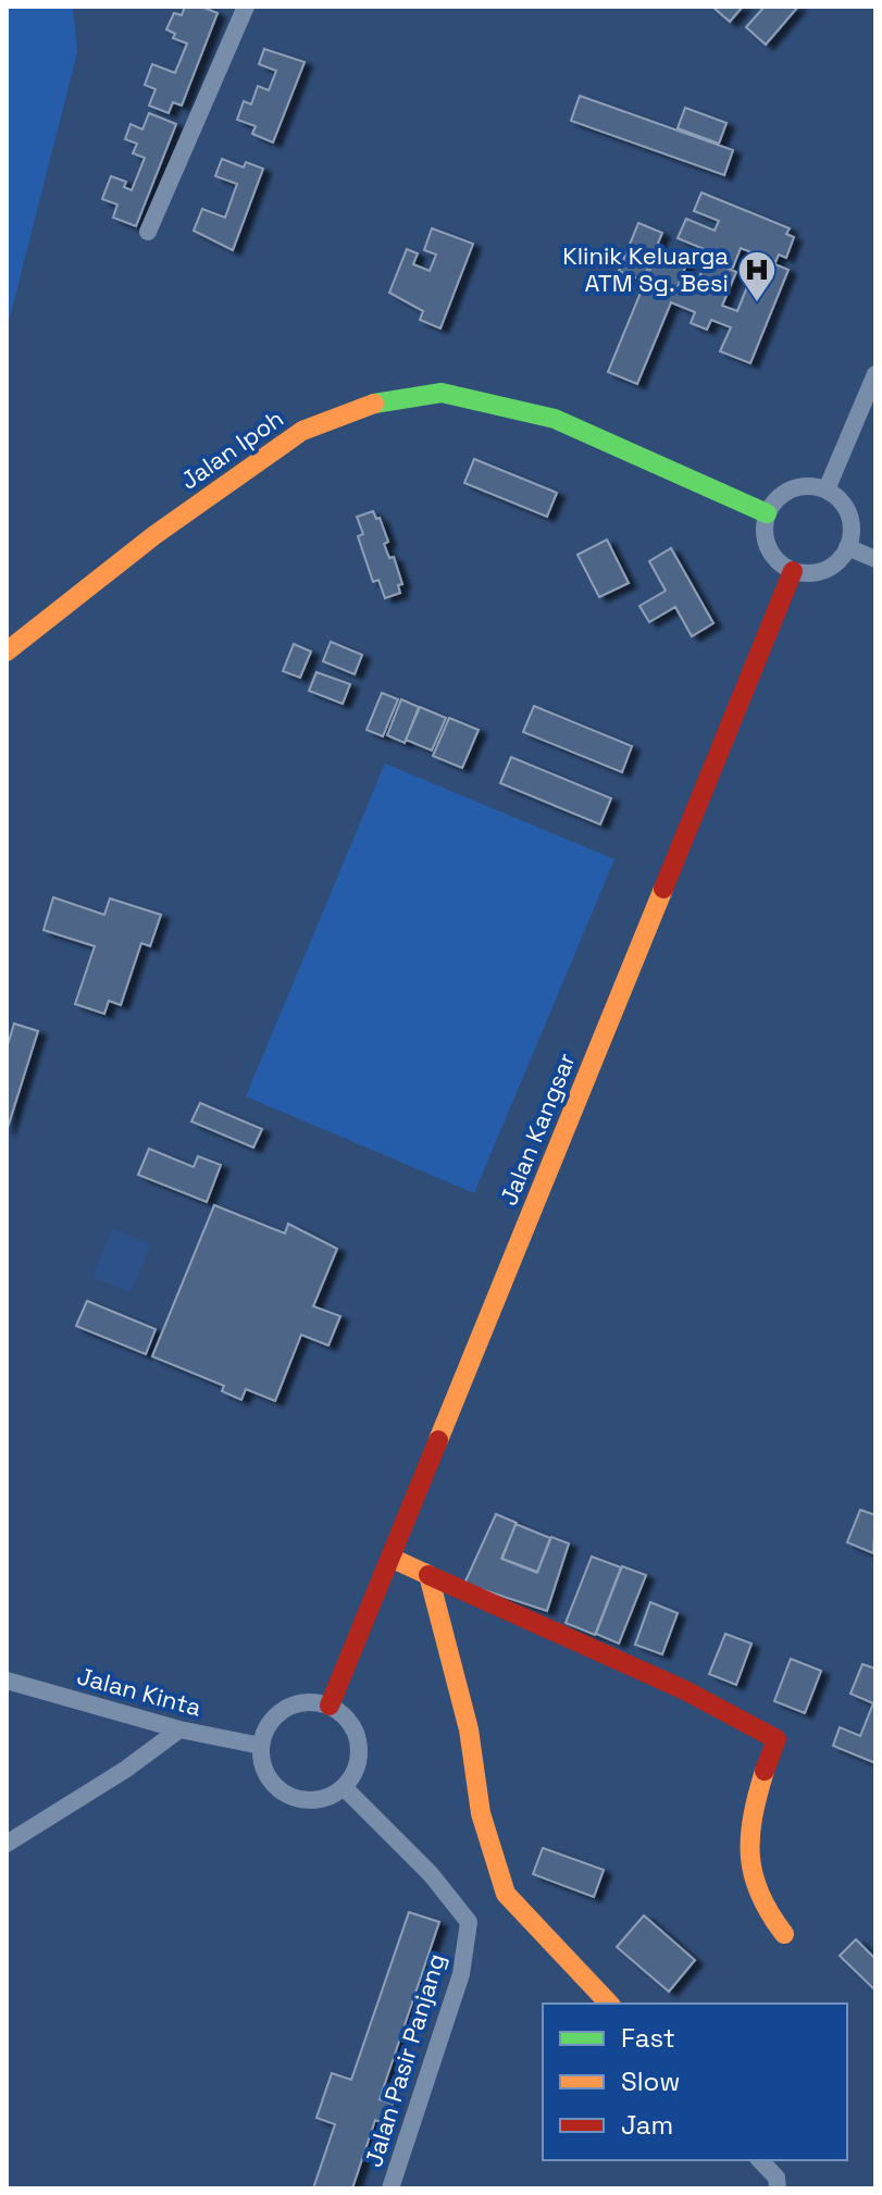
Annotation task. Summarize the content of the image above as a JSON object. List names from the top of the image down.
{
  "streets": {
    "street": [
      "Jalan Ipoh",
      "Jalan Kangsar",
      "Jalan Kinta",
      "Jalan Pasir Panjang"
    ]
  },
  "crossings": [
    ["Jalan Ipoh", "Jalan Kangsar"],
    ["Jalan Kangsar", "Jalan Kinta"],
    ["Jalan Kangsar", "Jalan Pasir Panjang"],
    ["Jalan Kinta", "Jalan Pasir Panjang"]
  ],
  "places": {
    "hospital": ["Klinik Keluarga ATM Sg. Besi"]
  },
  "legend": ["Fast", "Slow", "Jam"]
}
